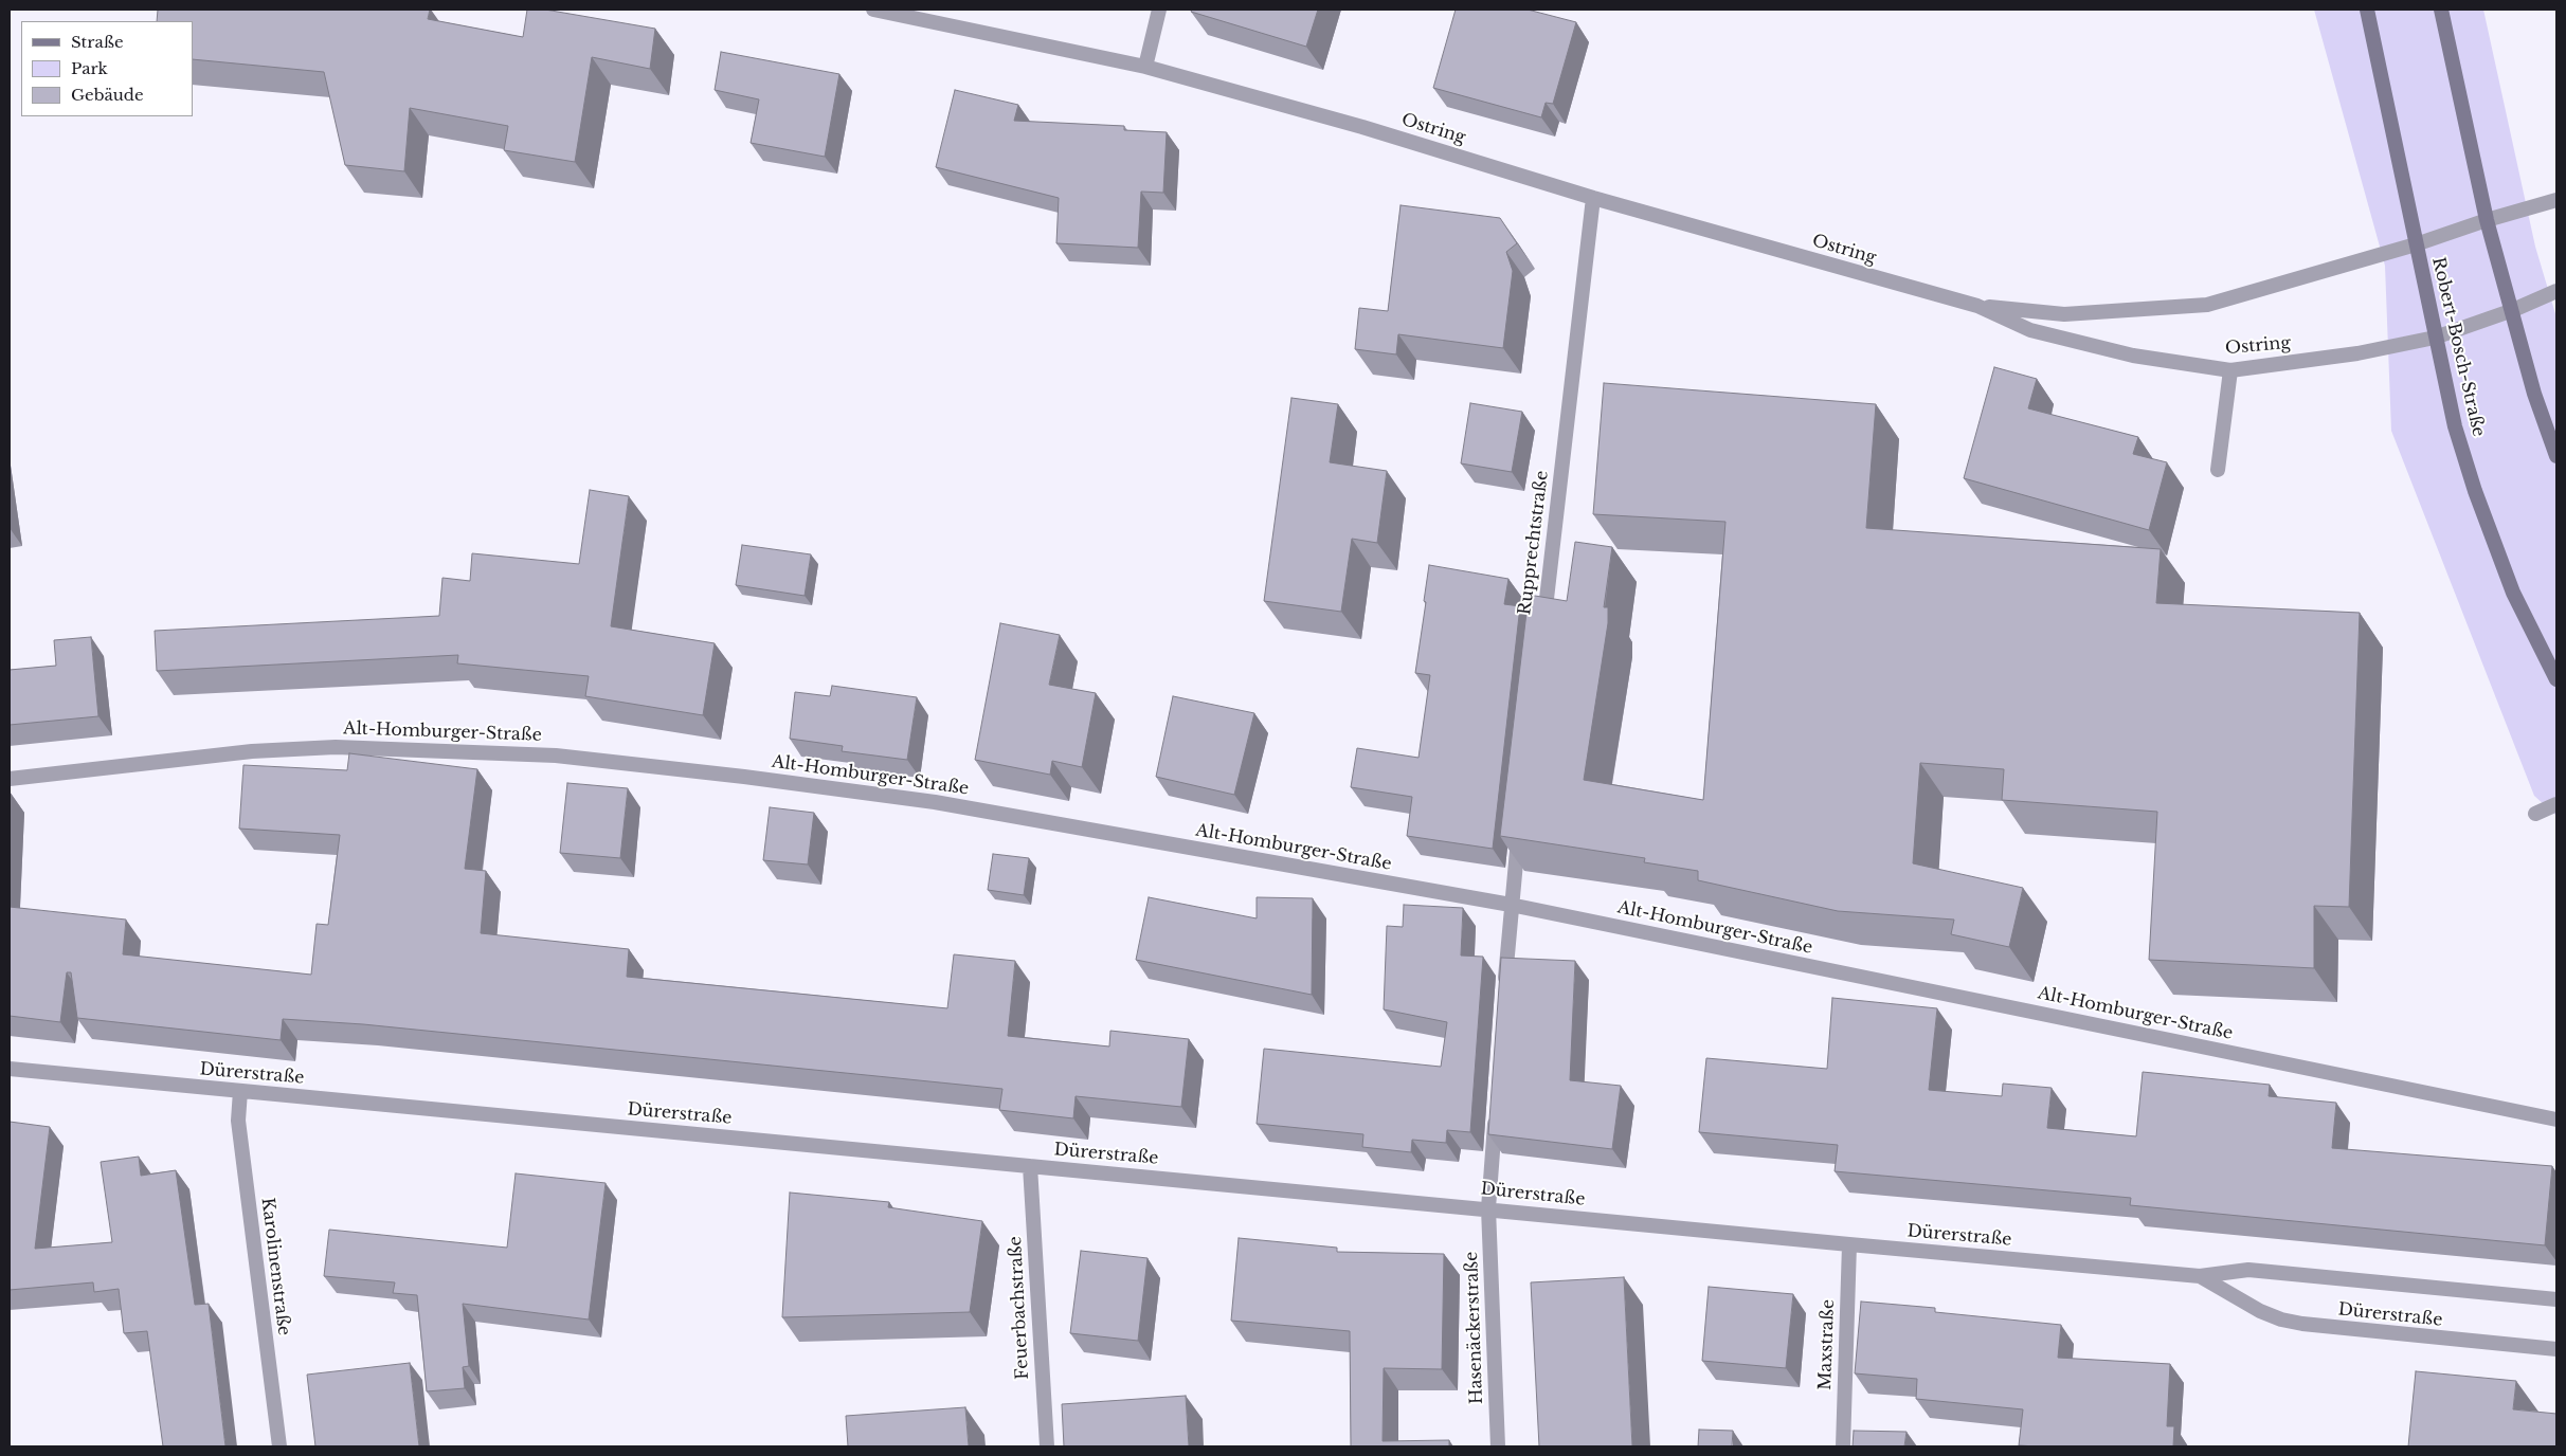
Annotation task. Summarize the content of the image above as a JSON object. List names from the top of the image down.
{
  "streets": {
    "main road": ["Robert-Bosch-Straße"],
    "street": [
      "Ostring",
      "Rupprechtstraße",
      "Alt-Homburger-Straße",
      "Dürerstraße",
      "Karolinenstraße",
      "Feuerbachstraße",
      "Hasenäckerstraße",
      "Maxstraße"
    ]
  },
  "crossings": [
    ["Ostring", "Robert-Bosch-Straße"],
    ["Ostring", "Rupprechtstraße"],
    ["Dürerstraße", "Karolinenstraße"],
    ["Dürerstraße", "Feuerbachstraße"],
    ["Dürerstraße", "Hasenäckerstraße"],
    ["Dürerstraße", "Maxstraße"]
  ],
  "legend": ["Straße", "Park", "Gebäude"]
}
